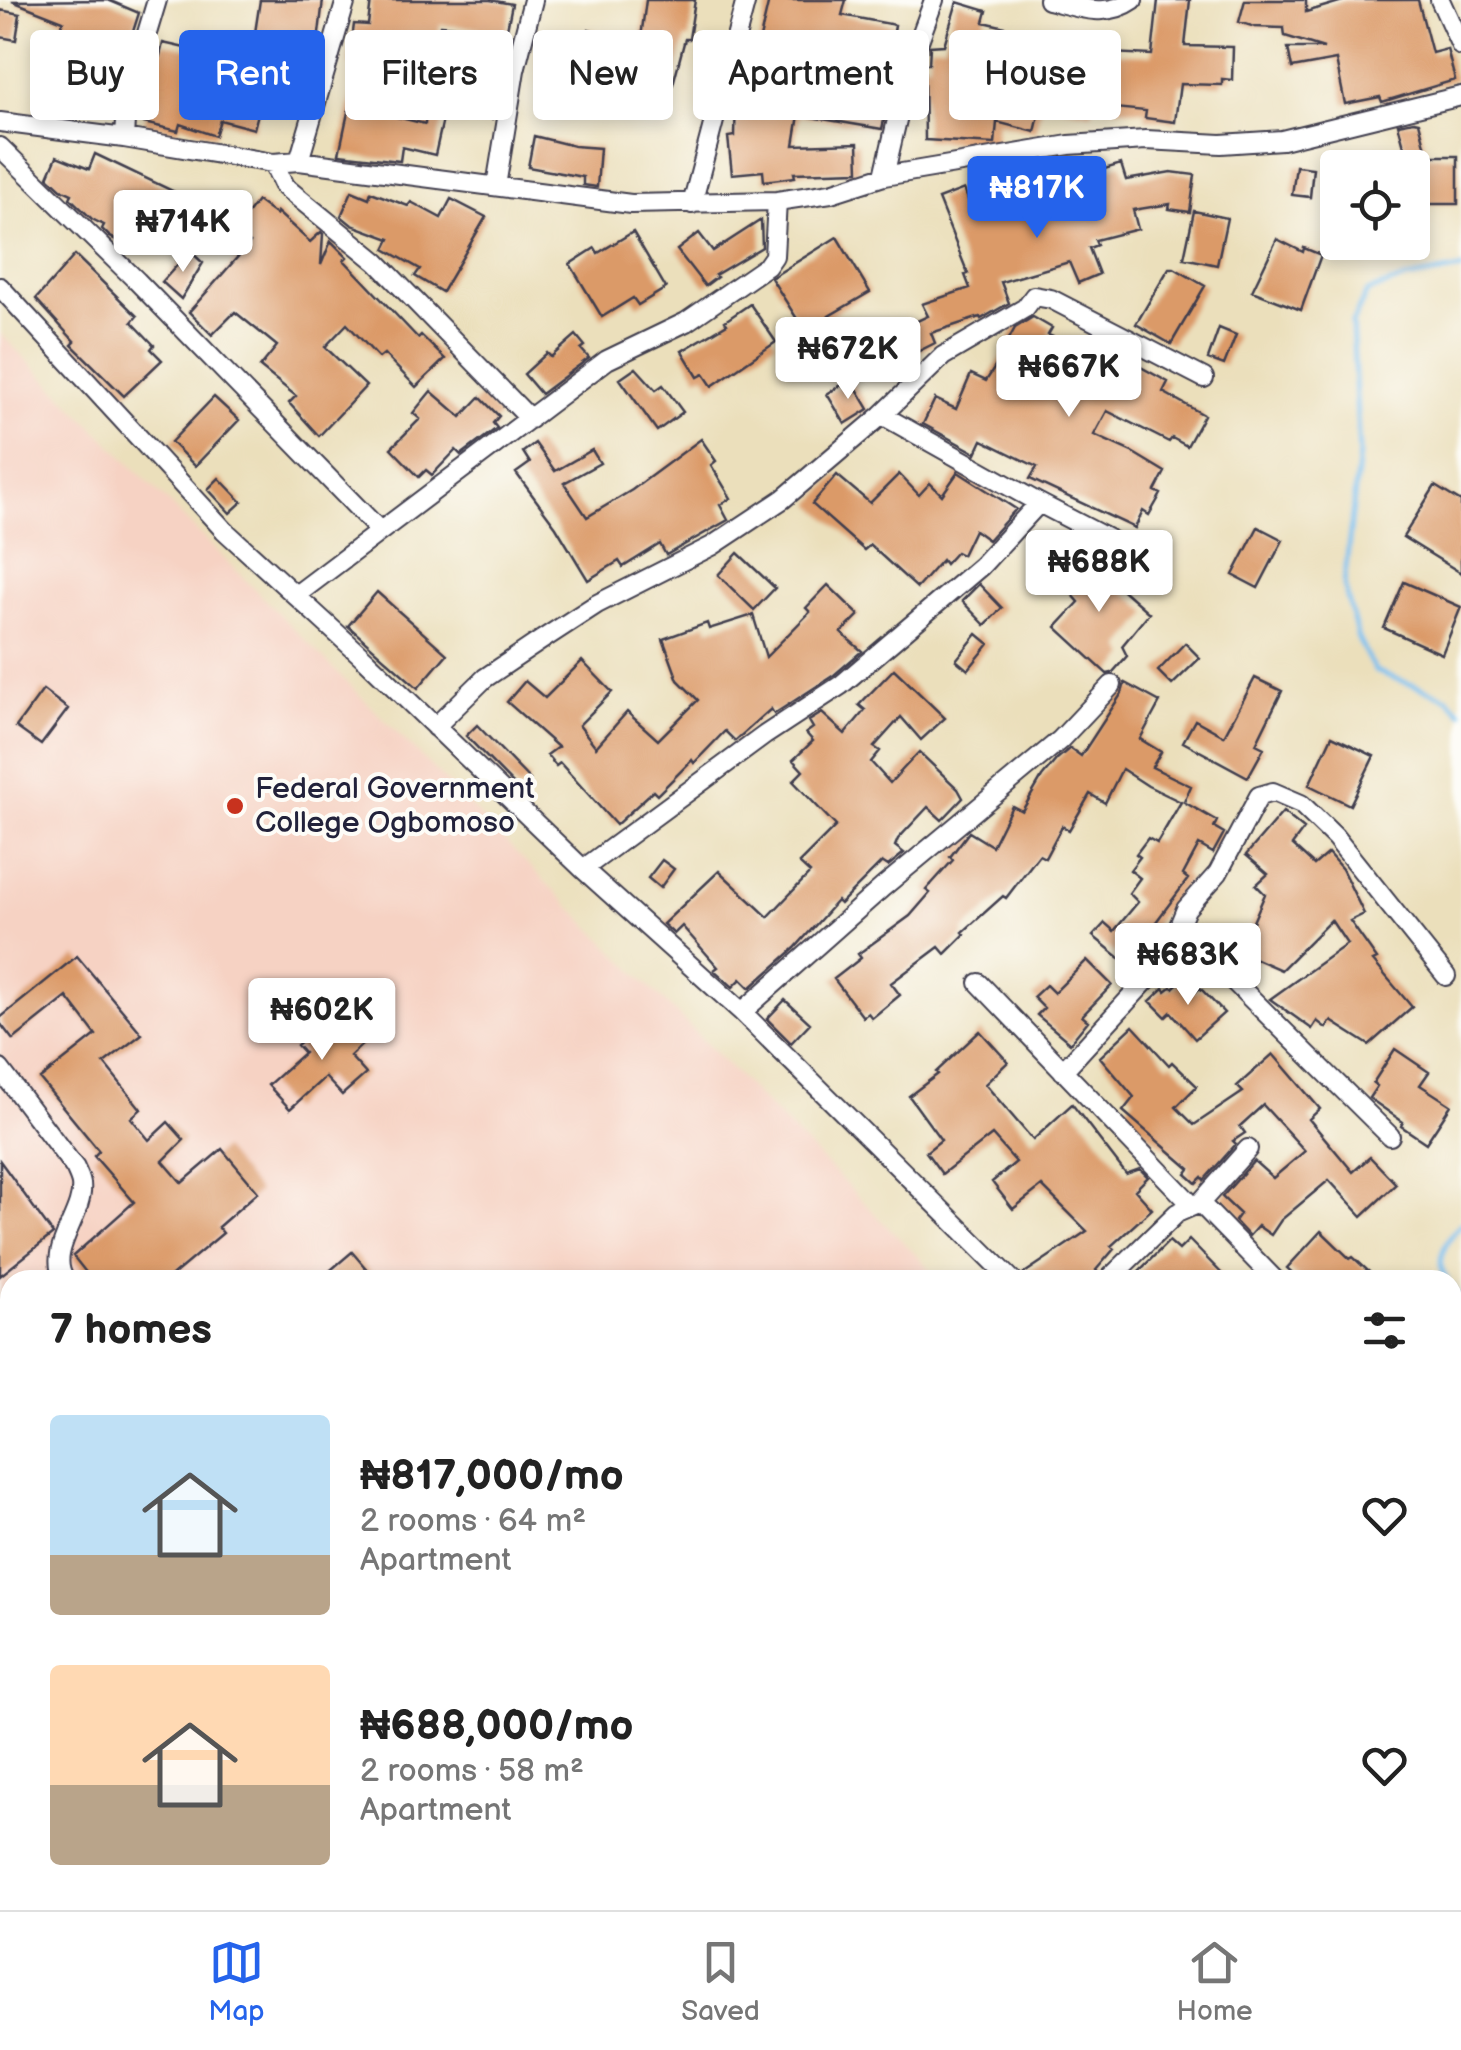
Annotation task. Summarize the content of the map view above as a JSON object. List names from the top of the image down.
{
  "places": ["Federal Government College Ogbomoso"],
  "page": {
    "chip": [
      "Buy",
      "Rent",
      "Filters",
      "New",
      "Apartment",
      "House"
    ],
    "price": [
      "₦817K",
      "₦714K",
      "₦672K",
      "₦667K",
      "₦688K",
      "₦683K",
      "₦602K"
    ],
    "heading": "7 homes",
    "list": [
      {
        "name": "₦817,000/mo",
        "note": "2 rooms · 64 m² · Apartment"
      },
      {
        "name": "₦688,000/mo",
        "note": "2 rooms · 58 m² · Apartment"
      }
    ],
    "tabs": ["Map", "Saved", "Home"]
  }
}
